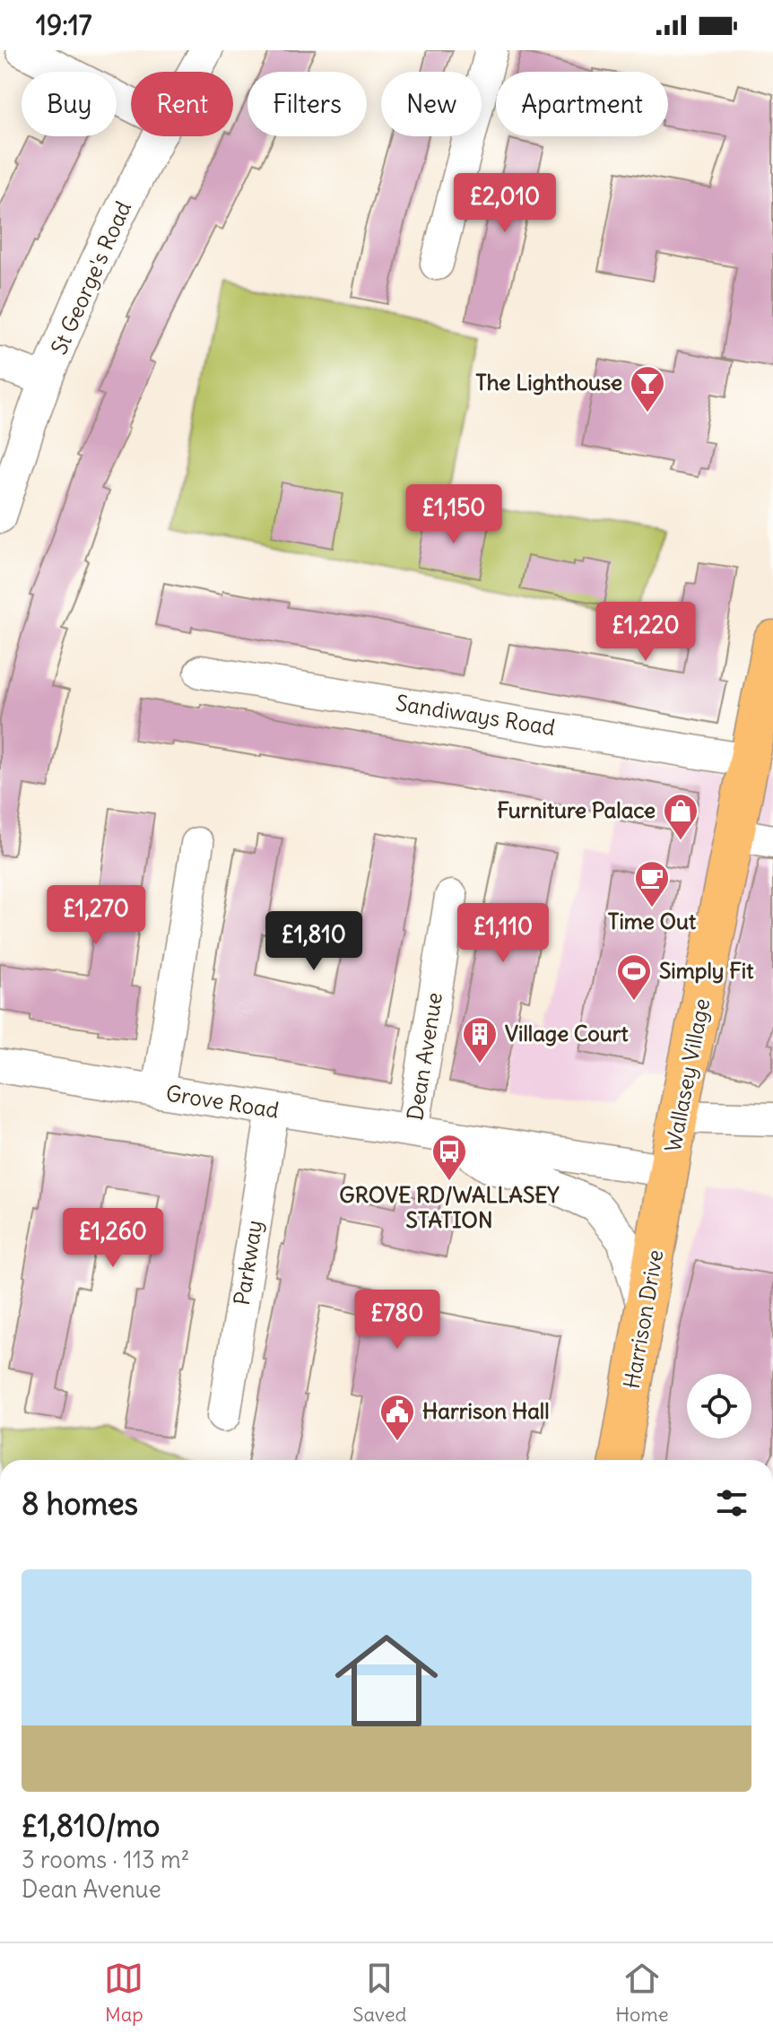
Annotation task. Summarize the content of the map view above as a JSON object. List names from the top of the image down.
{
  "streets": {
    "main road": ["Wallasey Village", "Harrison Drive"],
    "street": [
      "St George's Road",
      "Sandiways Road",
      "Dean Avenue",
      "Grove Road",
      "Parkway"
    ]
  },
  "crossings": [
    ["Sandiways Road", "Wallasey Village"],
    ["Dean Avenue", "Grove Road"],
    ["Wallasey Village", "Grove Road"],
    ["Wallasey Village", "Harrison Drive"],
    ["Grove Road", "Parkway"],
    ["Grove Road", "Harrison Drive"]
  ],
  "places": {
    "bar": ["The Lighthouse"],
    "shop": ["Furniture Palace"],
    "cafe": ["Time Out"],
    "sports": ["Simply Fit"],
    "building": ["Village Court"],
    "bus stop": ["GROVE RD/WALLASEY STATION"],
    "public building": ["Harrison Hall"]
  },
  "page": {
    "status": "19:17",
    "chip": [
      "Buy",
      "Rent",
      "Filters",
      "New",
      "Apartment"
    ],
    "price": [
      "£2,010",
      "£1,150",
      "£1,220",
      "£1,270",
      "£1,110",
      "£1,810",
      "£1,260",
      "£780"
    ],
    "heading": "8 homes",
    "list": [
      {
        "name": "£1,810/mo",
        "note": "3 rooms · 113 m² · Dean Avenue"
      }
    ],
    "tabs": ["Map", "Saved", "Home"]
  }
}
